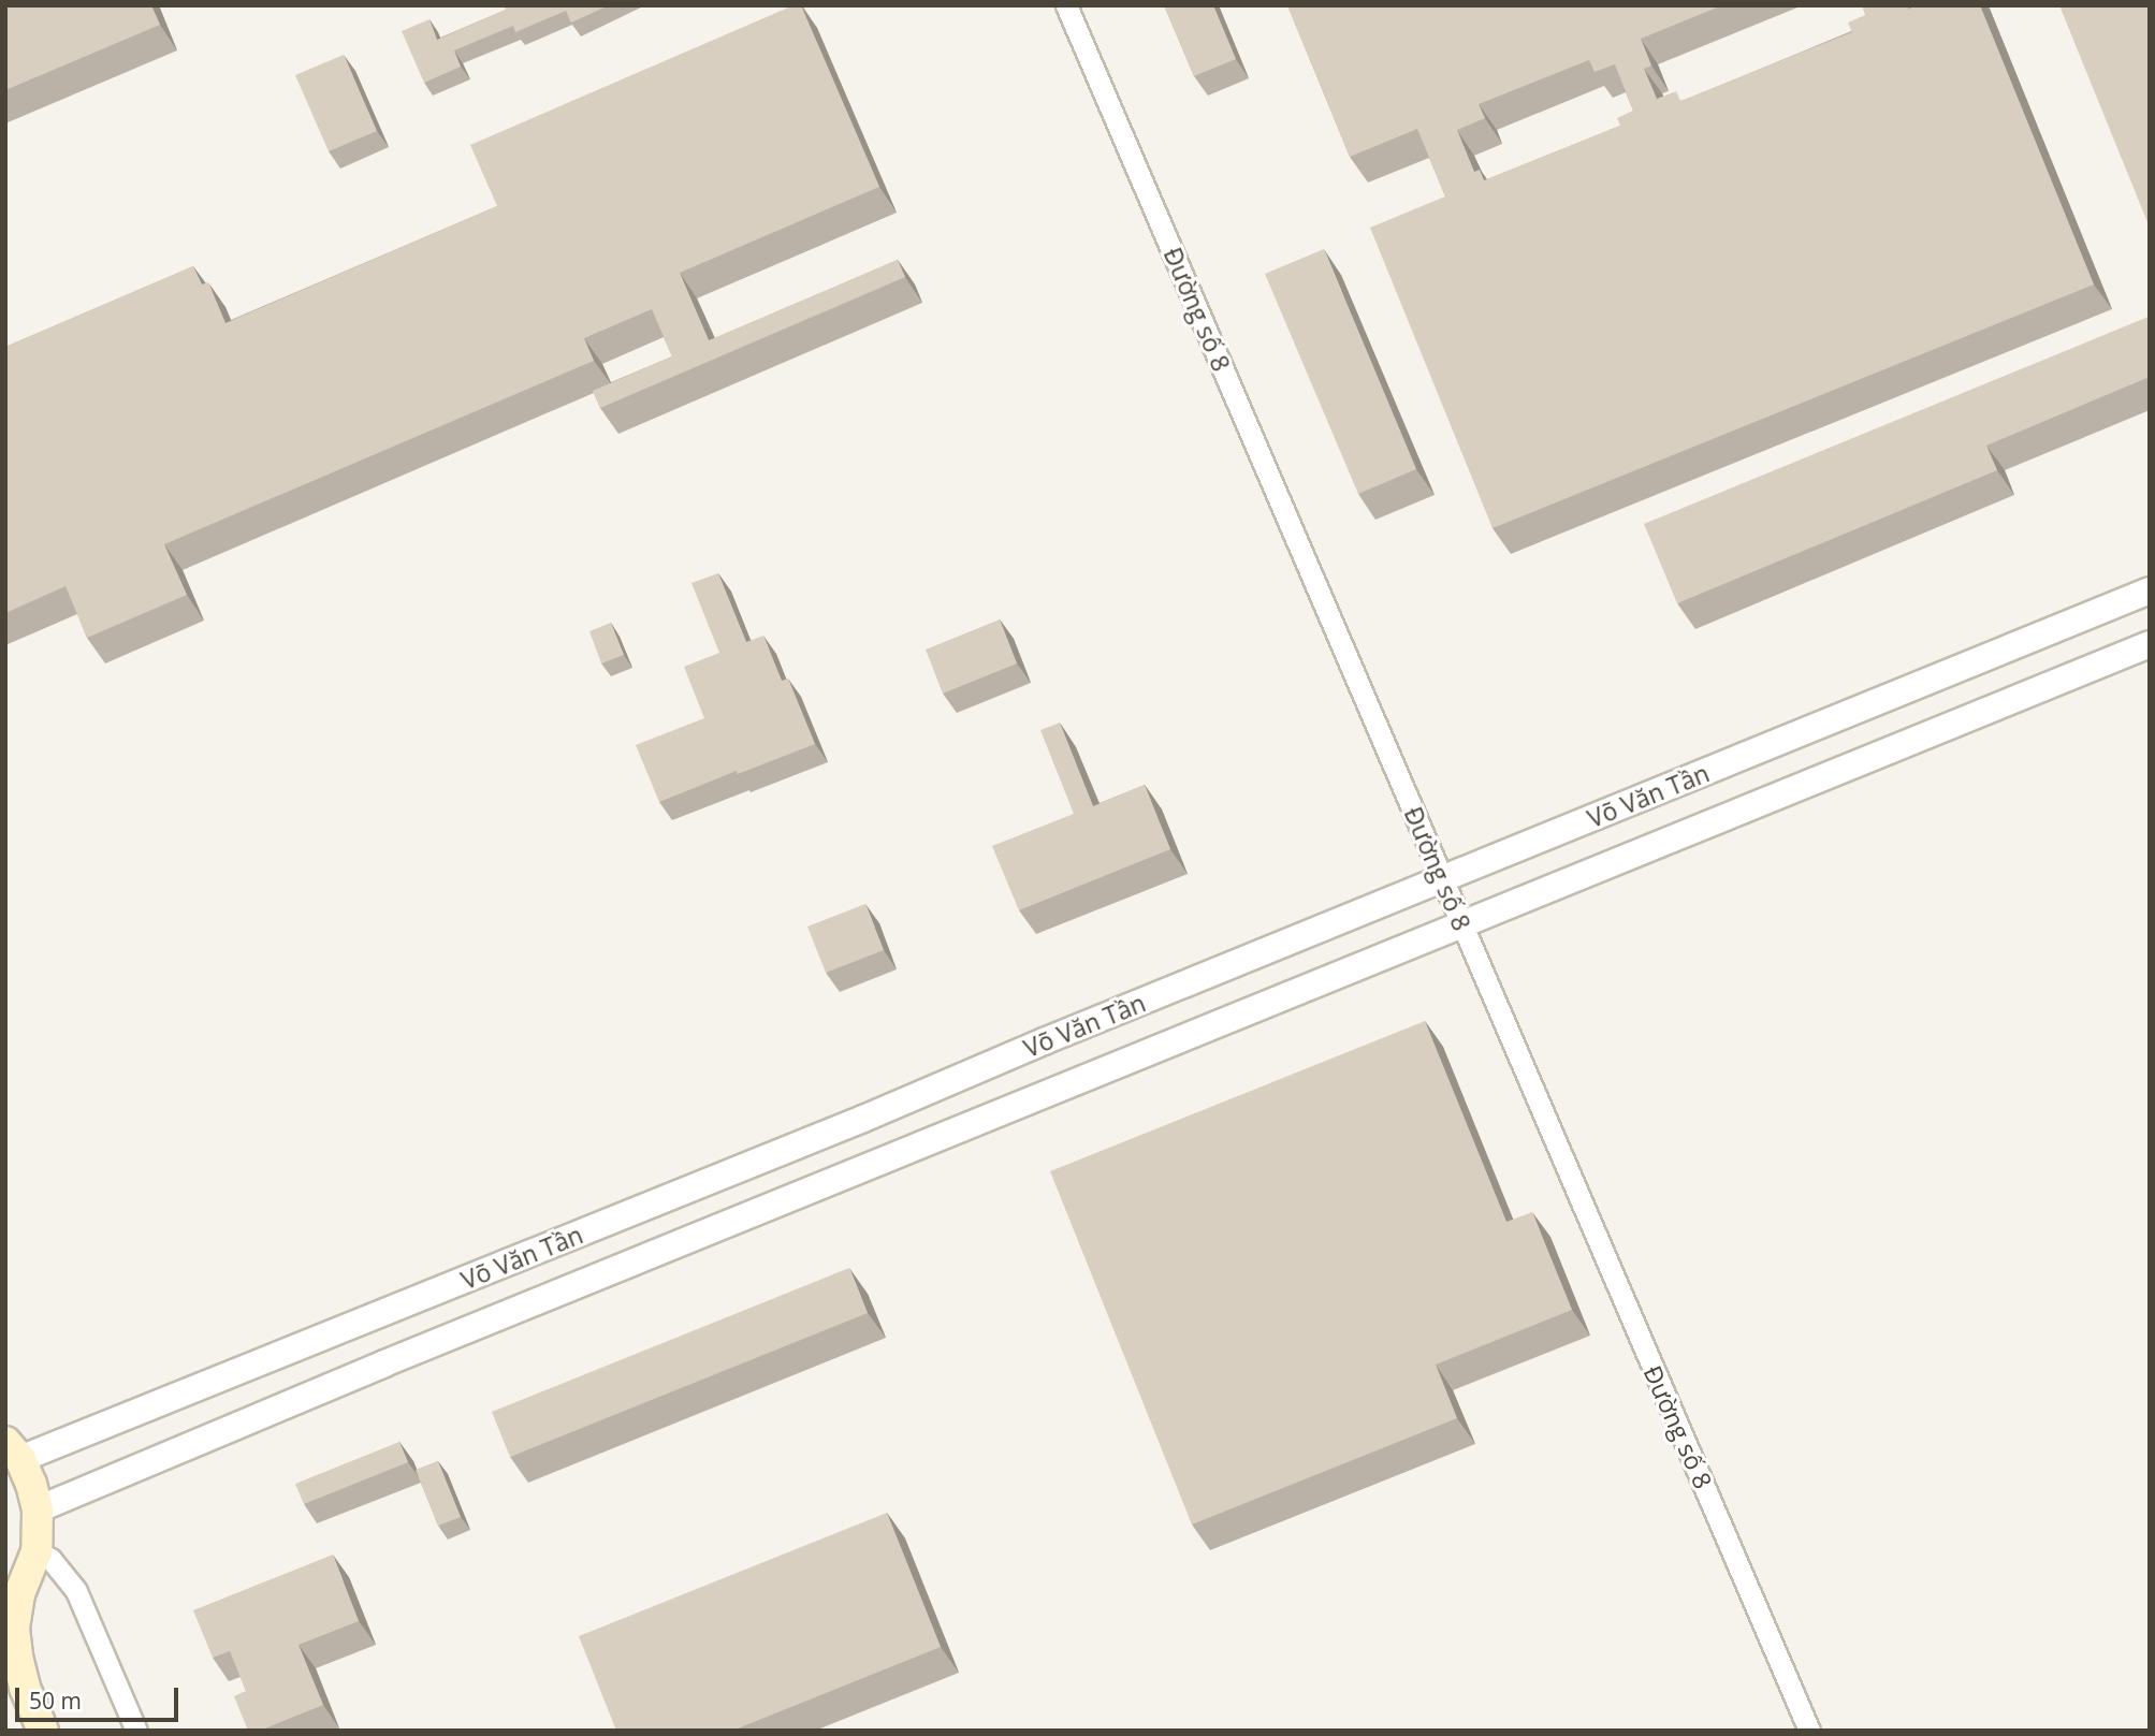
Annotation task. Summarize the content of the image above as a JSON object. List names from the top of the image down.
{
  "streets": {
    "street": ["Đường số 8", "Võ Văn Tần"]
  },
  "crossings": [
    ["Đường số 8", "Võ Văn Tần"]
  ],
  "scale_bar": "50 m"
}
